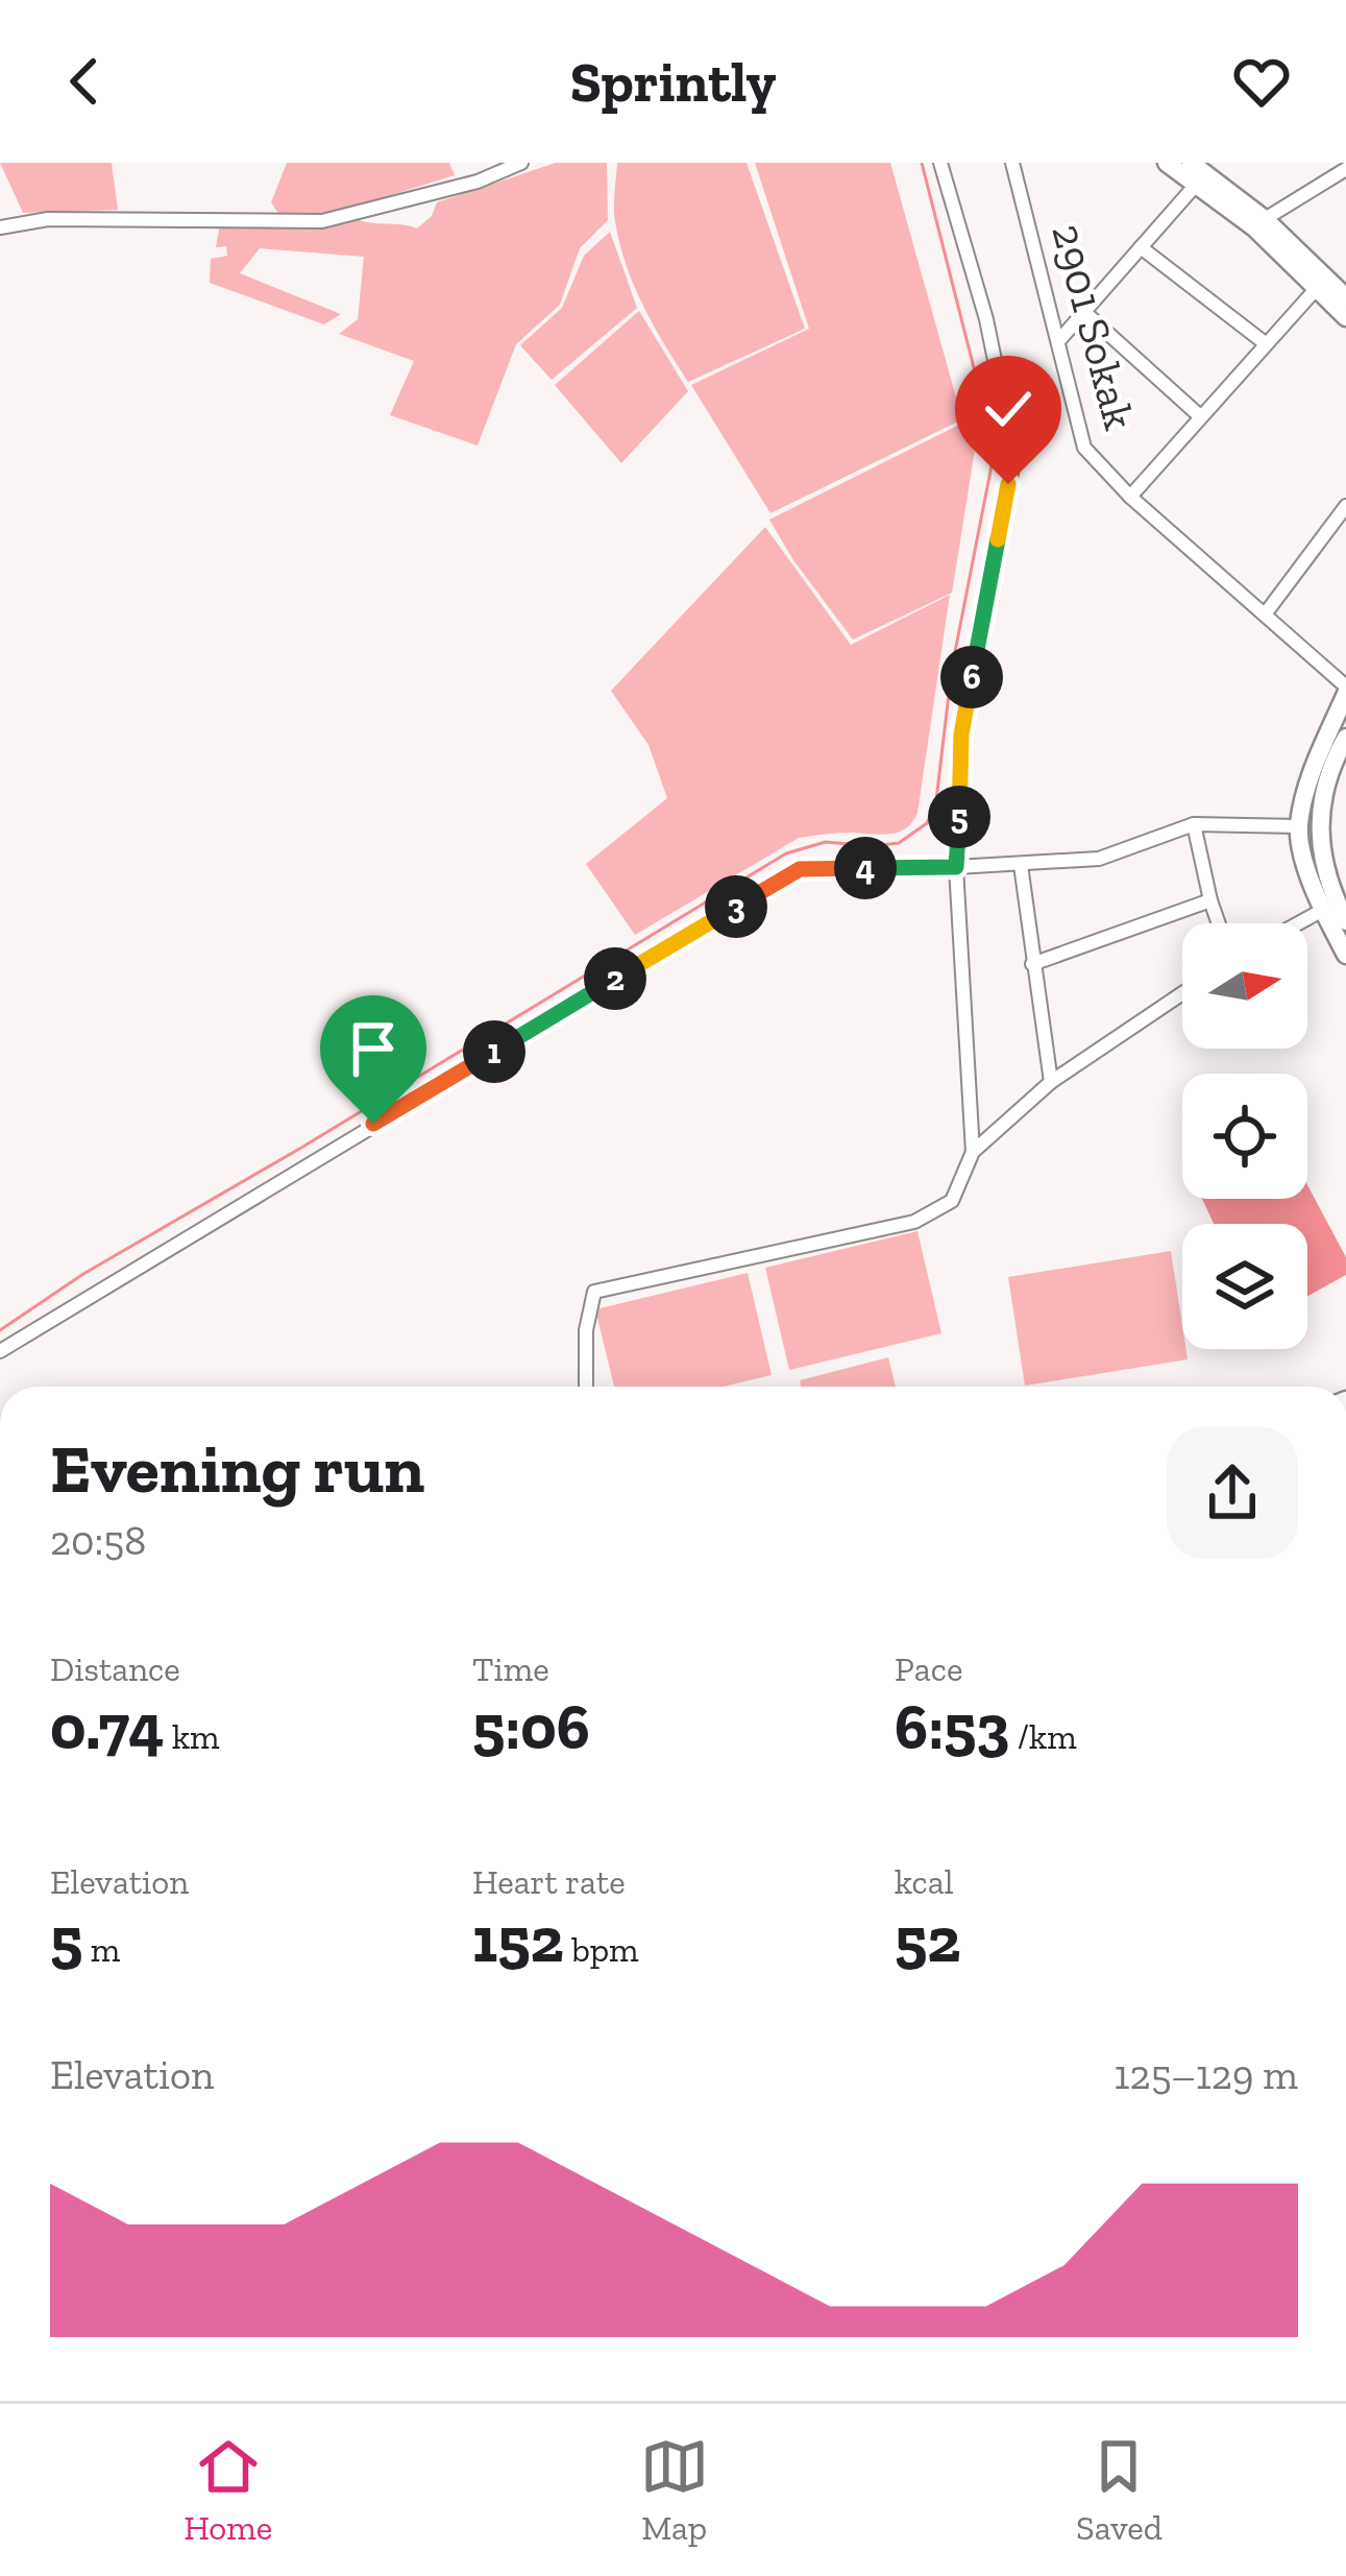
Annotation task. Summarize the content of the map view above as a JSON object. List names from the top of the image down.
{
  "streets": {
    "street": ["2901 Sokak"]
  },
  "north": "right",
  "page": {
    "header": "Sprintly",
    "pins": [
      "6",
      "5",
      "4",
      "3",
      "2",
      "1"
    ],
    "heading": ["Evening run", "20:58"],
    "stats": [
      ["Distance", "0.74 km"],
      ["Time", "5:06"],
      ["Pace", "6:53 /km"],
      ["Elevation", "5 m"],
      ["Heart rate", "152 bpm"],
      ["kcal", "52"]
    ],
    "chart": ["Elevation", "125–129 m"],
    "tabs": ["Home", "Map", "Saved"]
  }
}
